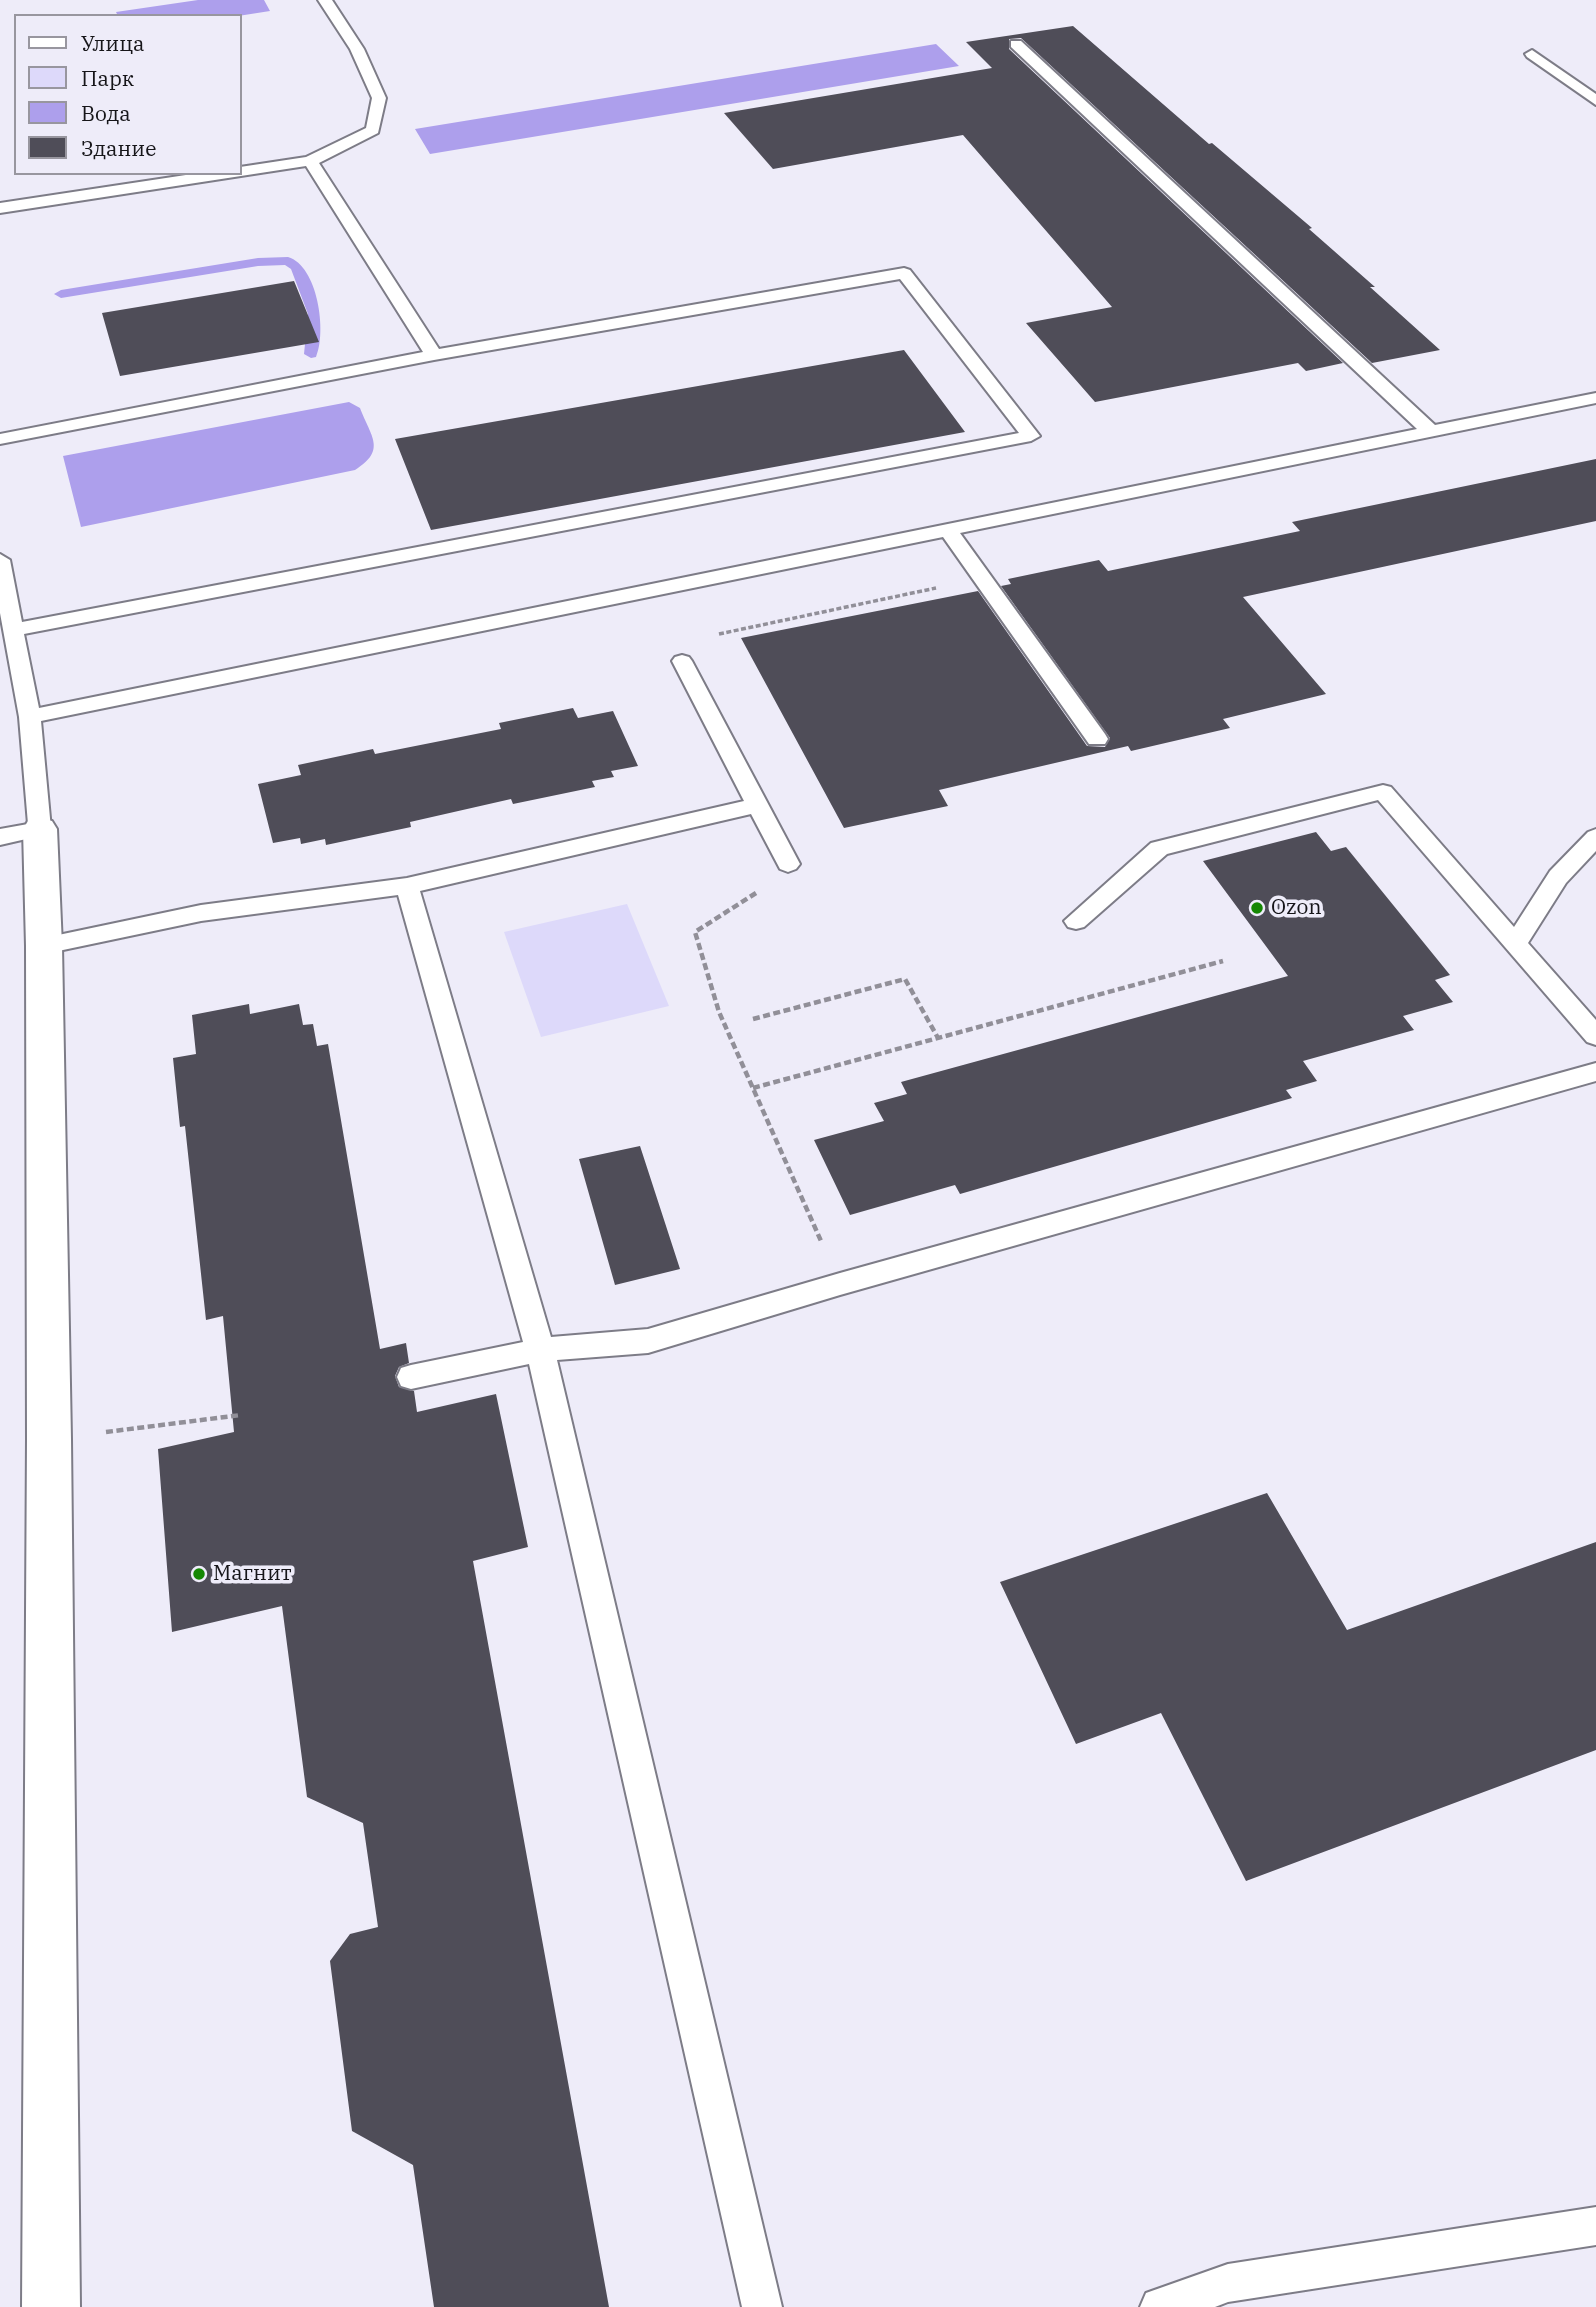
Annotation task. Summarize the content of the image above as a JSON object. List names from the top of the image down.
{
  "places": ["Ozon", "Магнит"],
  "legend": [
    "Улица",
    "Парк",
    "Вода",
    "Здание"
  ]
}
